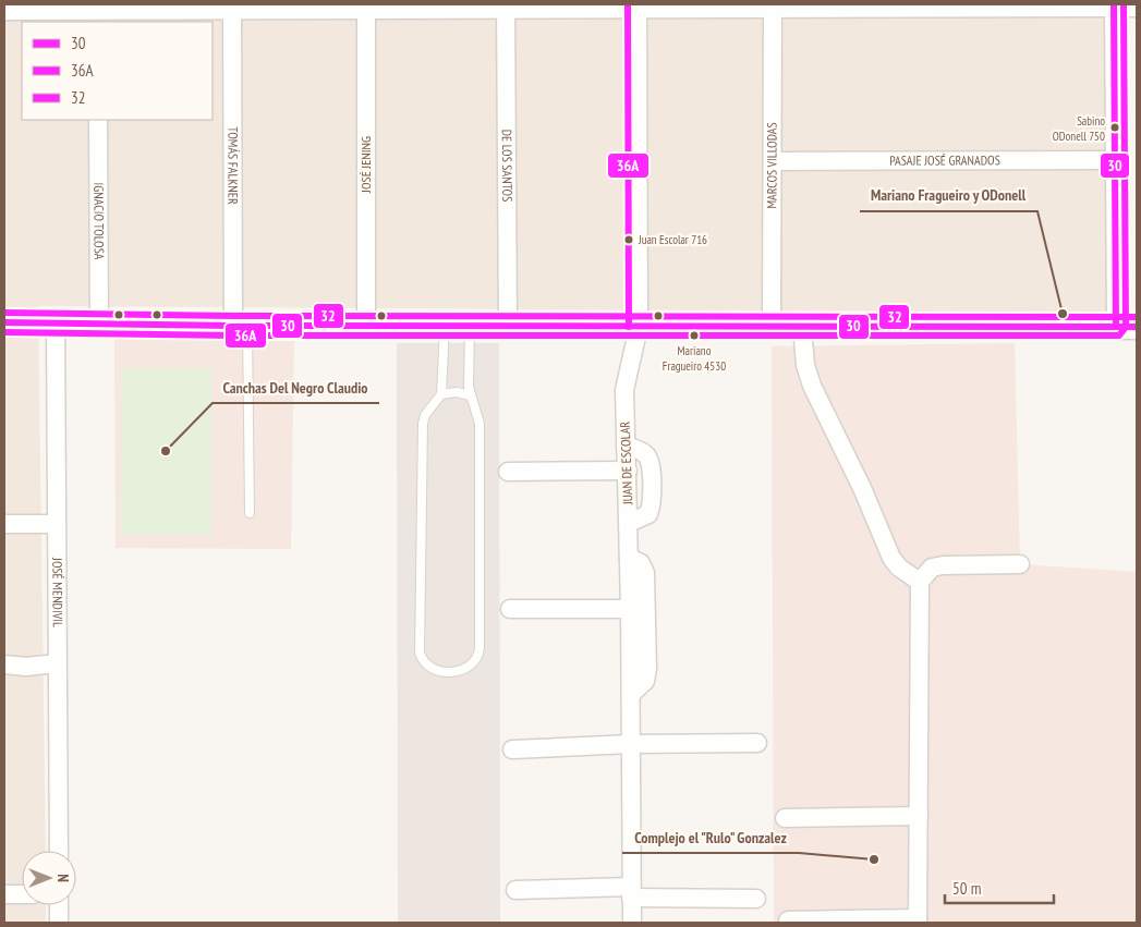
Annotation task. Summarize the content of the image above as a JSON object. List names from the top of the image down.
{
  "streets": {
    "street": [
      "PASAJE JOSÉ GRANADOS",
      "TOMÁS FALKNER",
      "JOSÉ JENING",
      "DE LOS SANTOS",
      "MARCOS VILLODAS",
      "IGNACIO TOLOSA",
      "JUAN DE ESCOLAR",
      "JOSÉ MENDIVIL"
    ]
  },
  "crossings": [
    ["PASAJE JOSÉ GRANADOS", "MARCOS VILLODAS"]
  ],
  "places": [
    "Sabino ODonell 750",
    "Juan Escolar 716",
    "Mariano Fragueiro y ODonell",
    "Mariano Fragueiro 4530",
    "Canchas Del Negro Claudio",
    "Complejo el \"Rulo\" Gonzalez"
  ],
  "lines": ["transit line 30", "transit line 36A", "transit line 32"],
  "legend": ["30", "36A", "32"],
  "scale_bar": "50 m",
  "north": "right"
}
